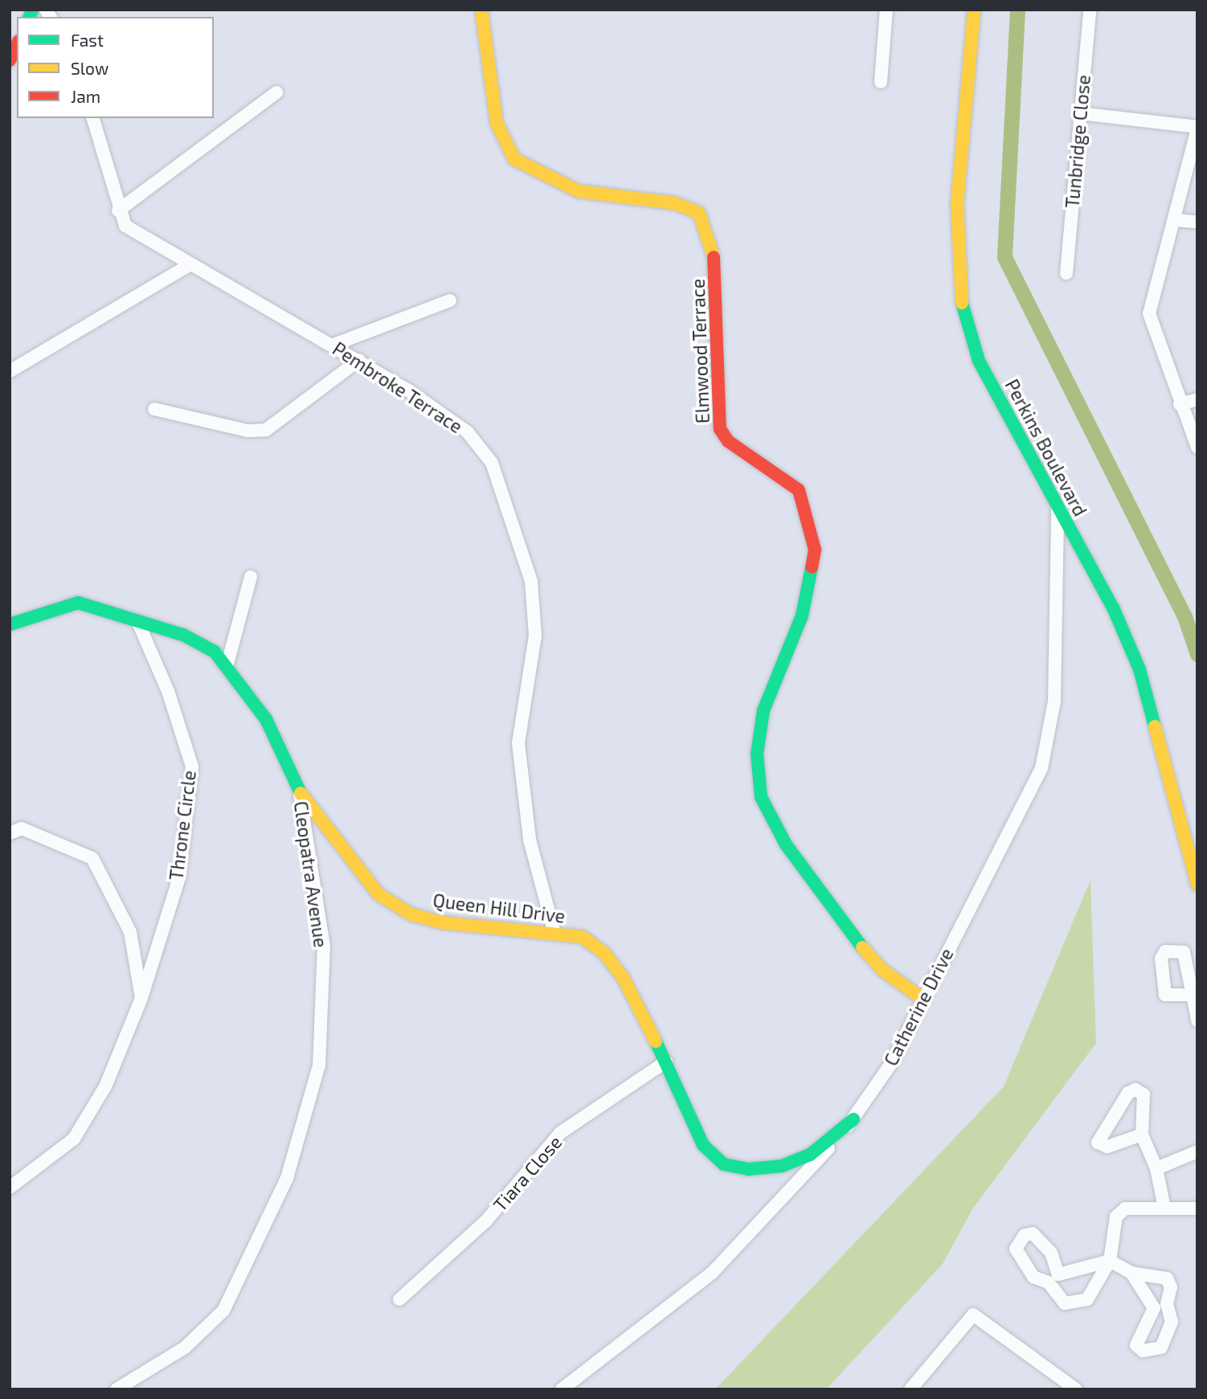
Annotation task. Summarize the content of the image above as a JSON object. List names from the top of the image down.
{
  "streets": {
    "street": [
      "Tunbridge Close",
      "Elmwood Terrace",
      "Pembroke Terrace",
      "Perkins Boulevard",
      "Throne Circle",
      "Cleopatra Avenue",
      "Queen Hill Drive",
      "Catherine Drive",
      "Tiara Close"
    ]
  },
  "crossings": [
    ["Elmwood Terrace", "Catherine Drive"],
    ["Pembroke Terrace", "Queen Hill Drive"],
    ["Perkins Boulevard", "Catherine Drive"],
    ["Throne Circle", "Queen Hill Drive"],
    ["Cleopatra Avenue", "Queen Hill Drive"],
    ["Queen Hill Drive", "Catherine Drive"],
    ["Queen Hill Drive", "Tiara Close"]
  ],
  "legend": ["Fast", "Slow", "Jam"]
}
